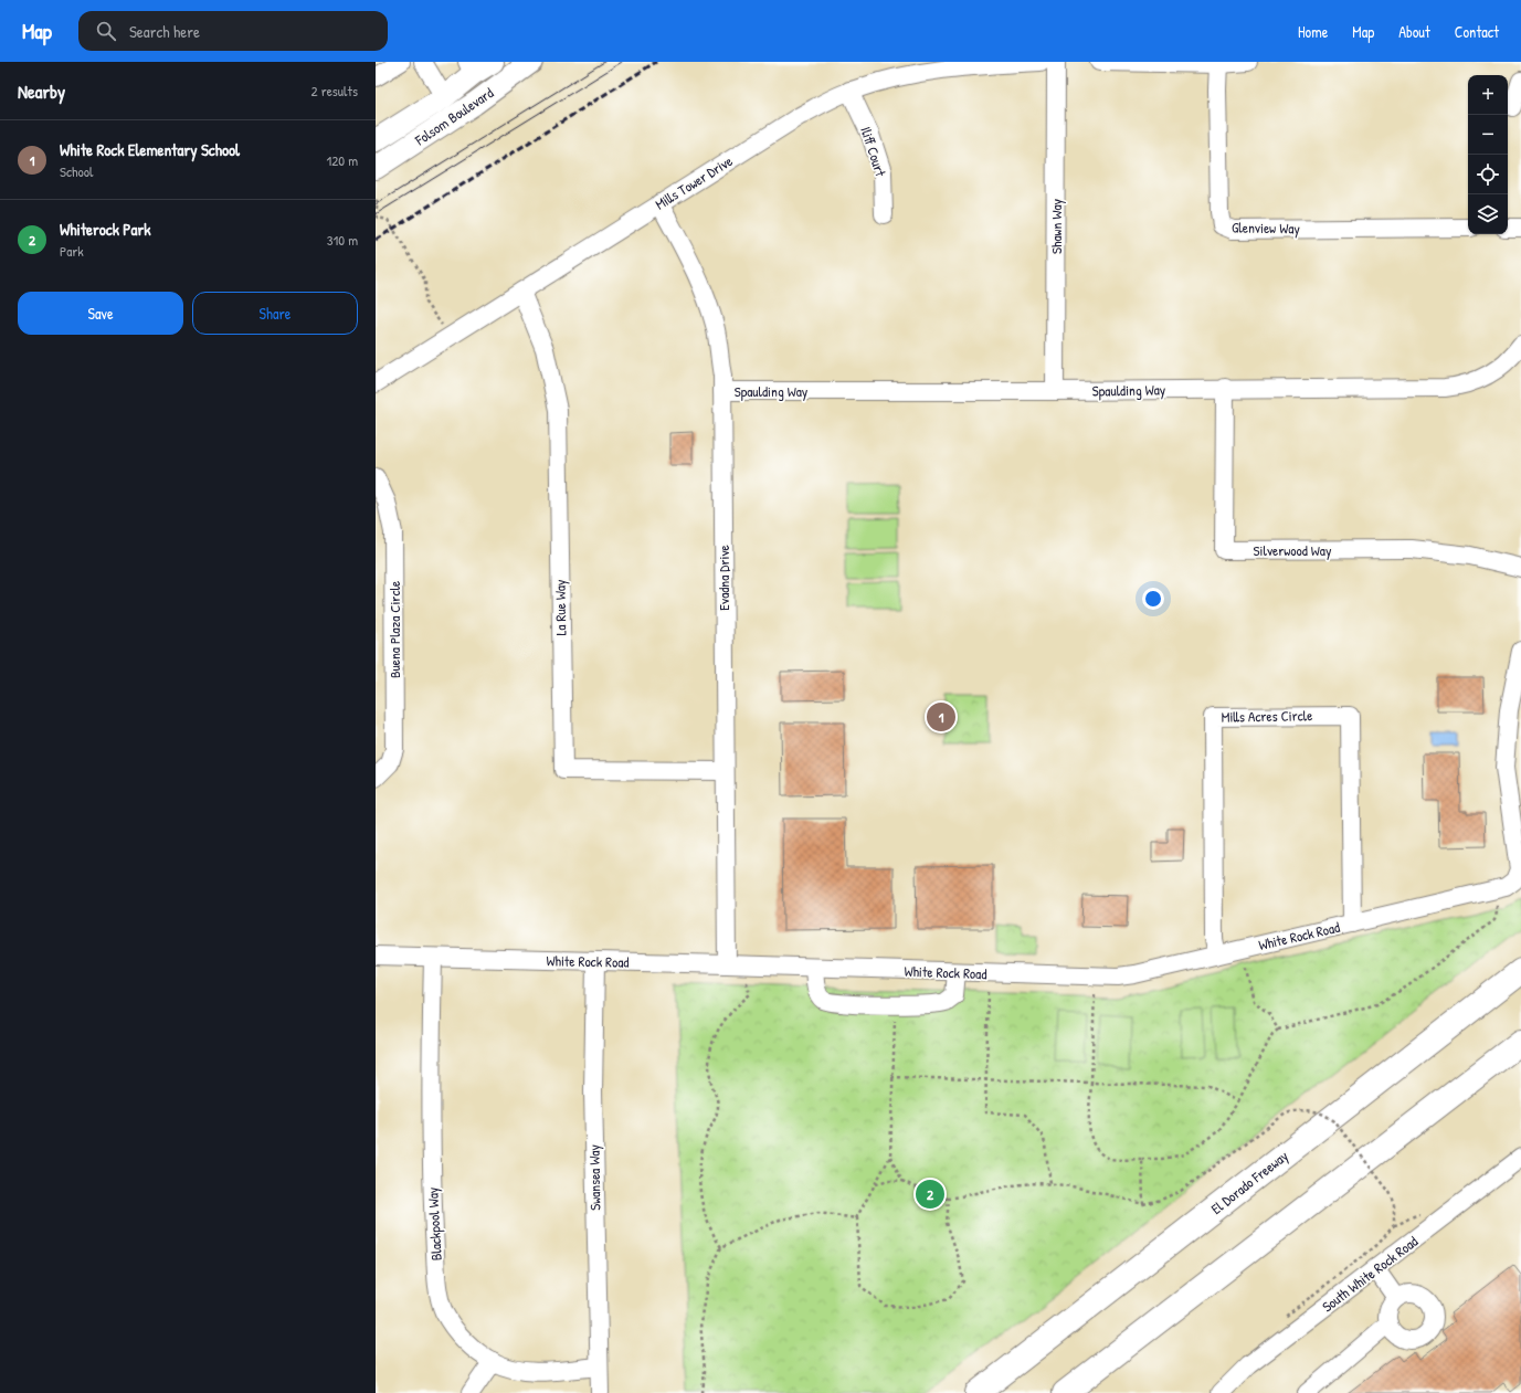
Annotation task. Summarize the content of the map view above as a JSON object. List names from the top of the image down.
{
  "streets": {
    "highway": ["El Dorado Freeway"],
    "main road": ["Folsom Boulevard"],
    "street": [
      "Iliff Court",
      "Mills Tower Drive",
      "Shawn Way",
      "Glenview Way",
      "Spaulding Way",
      "Silverwood Way",
      "Evadna Drive",
      "La Rue Way",
      "Buena Plaza Circle",
      "Mills Acres Circle",
      "White Rock Road",
      "Swansea Way",
      "Blackpool Way",
      "South White Rock Road"
    ]
  },
  "crossings": [
    ["Iliff Court", "Mills Tower Drive"],
    ["Mills Tower Drive", "Evadna Drive"],
    ["Mills Tower Drive", "La Rue Way"],
    ["Shawn Way", "Spaulding Way"],
    ["Spaulding Way", "Silverwood Way"],
    ["Spaulding Way", "Evadna Drive"],
    ["Evadna Drive", "La Rue Way"],
    ["Evadna Drive", "White Rock Road"],
    ["Mills Acres Circle", "White Rock Road"],
    ["White Rock Road", "Swansea Way"],
    ["White Rock Road", "Blackpool Way"],
    ["Swansea Way", "Blackpool Way"]
  ],
  "page": {
    "header": "Map",
    "search": "Search here",
    "nav": [
      "Home",
      "Map",
      "About",
      "Contact"
    ],
    "heading": ["Nearby", "2 results"],
    "map_buttons": ["+", "−"],
    "list": [
      {
        "mark": "1",
        "name": "White Rock Elementary School",
        "note": "School",
        "value": "120 m"
      },
      {
        "mark": "2",
        "name": "Whiterock Park",
        "note": "Park",
        "value": "310 m"
      }
    ],
    "buttons": ["Save", "Share"],
    "pins": ["1", "2"]
  }
}
